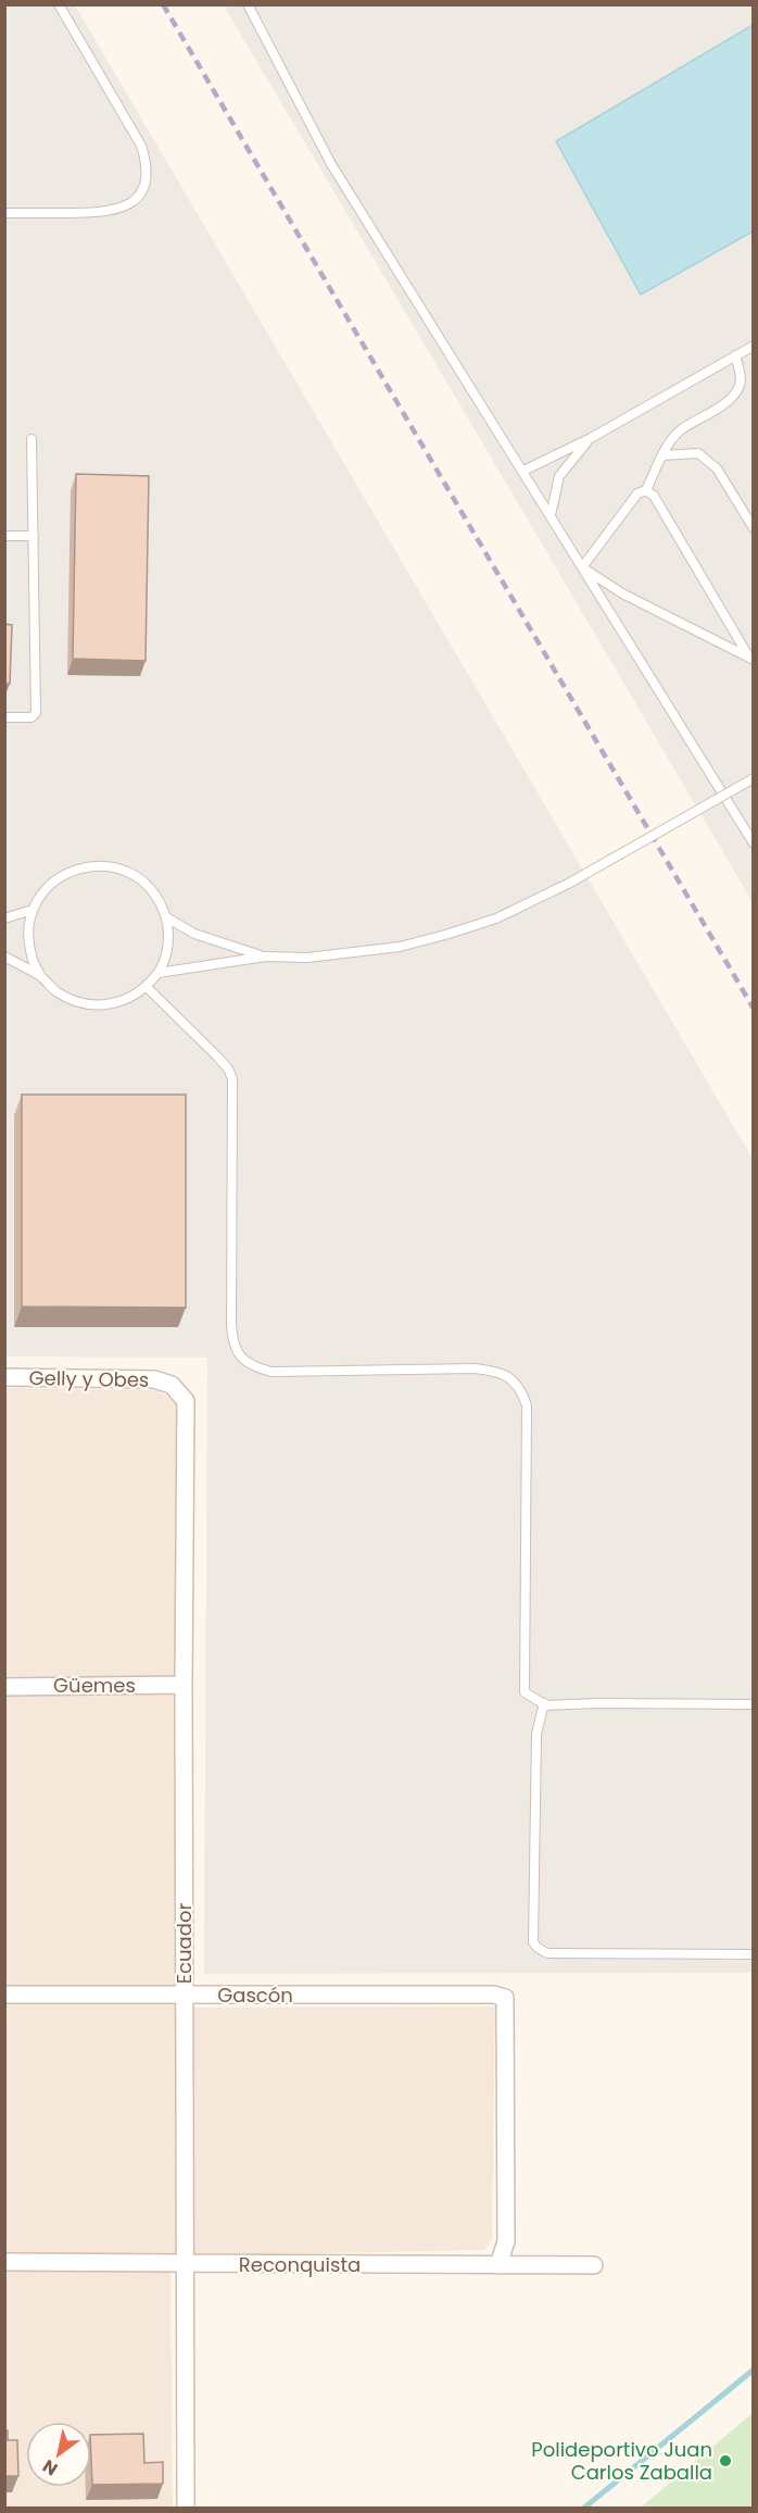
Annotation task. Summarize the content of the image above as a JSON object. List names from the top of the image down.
{
  "streets": {
    "street": [
      "Gelly y Obes",
      "Güemes",
      "Ecuador",
      "Gascón",
      "Reconquista"
    ]
  },
  "crossings": [
    ["Gelly y Obes", "Ecuador"],
    ["Güemes", "Ecuador"],
    ["Ecuador", "Gascón"],
    ["Ecuador", "Reconquista"],
    ["Gascón", "Reconquista"]
  ],
  "places": ["Polideportivo Juan Carlos Zaballa"],
  "north": "bottom left"
}
